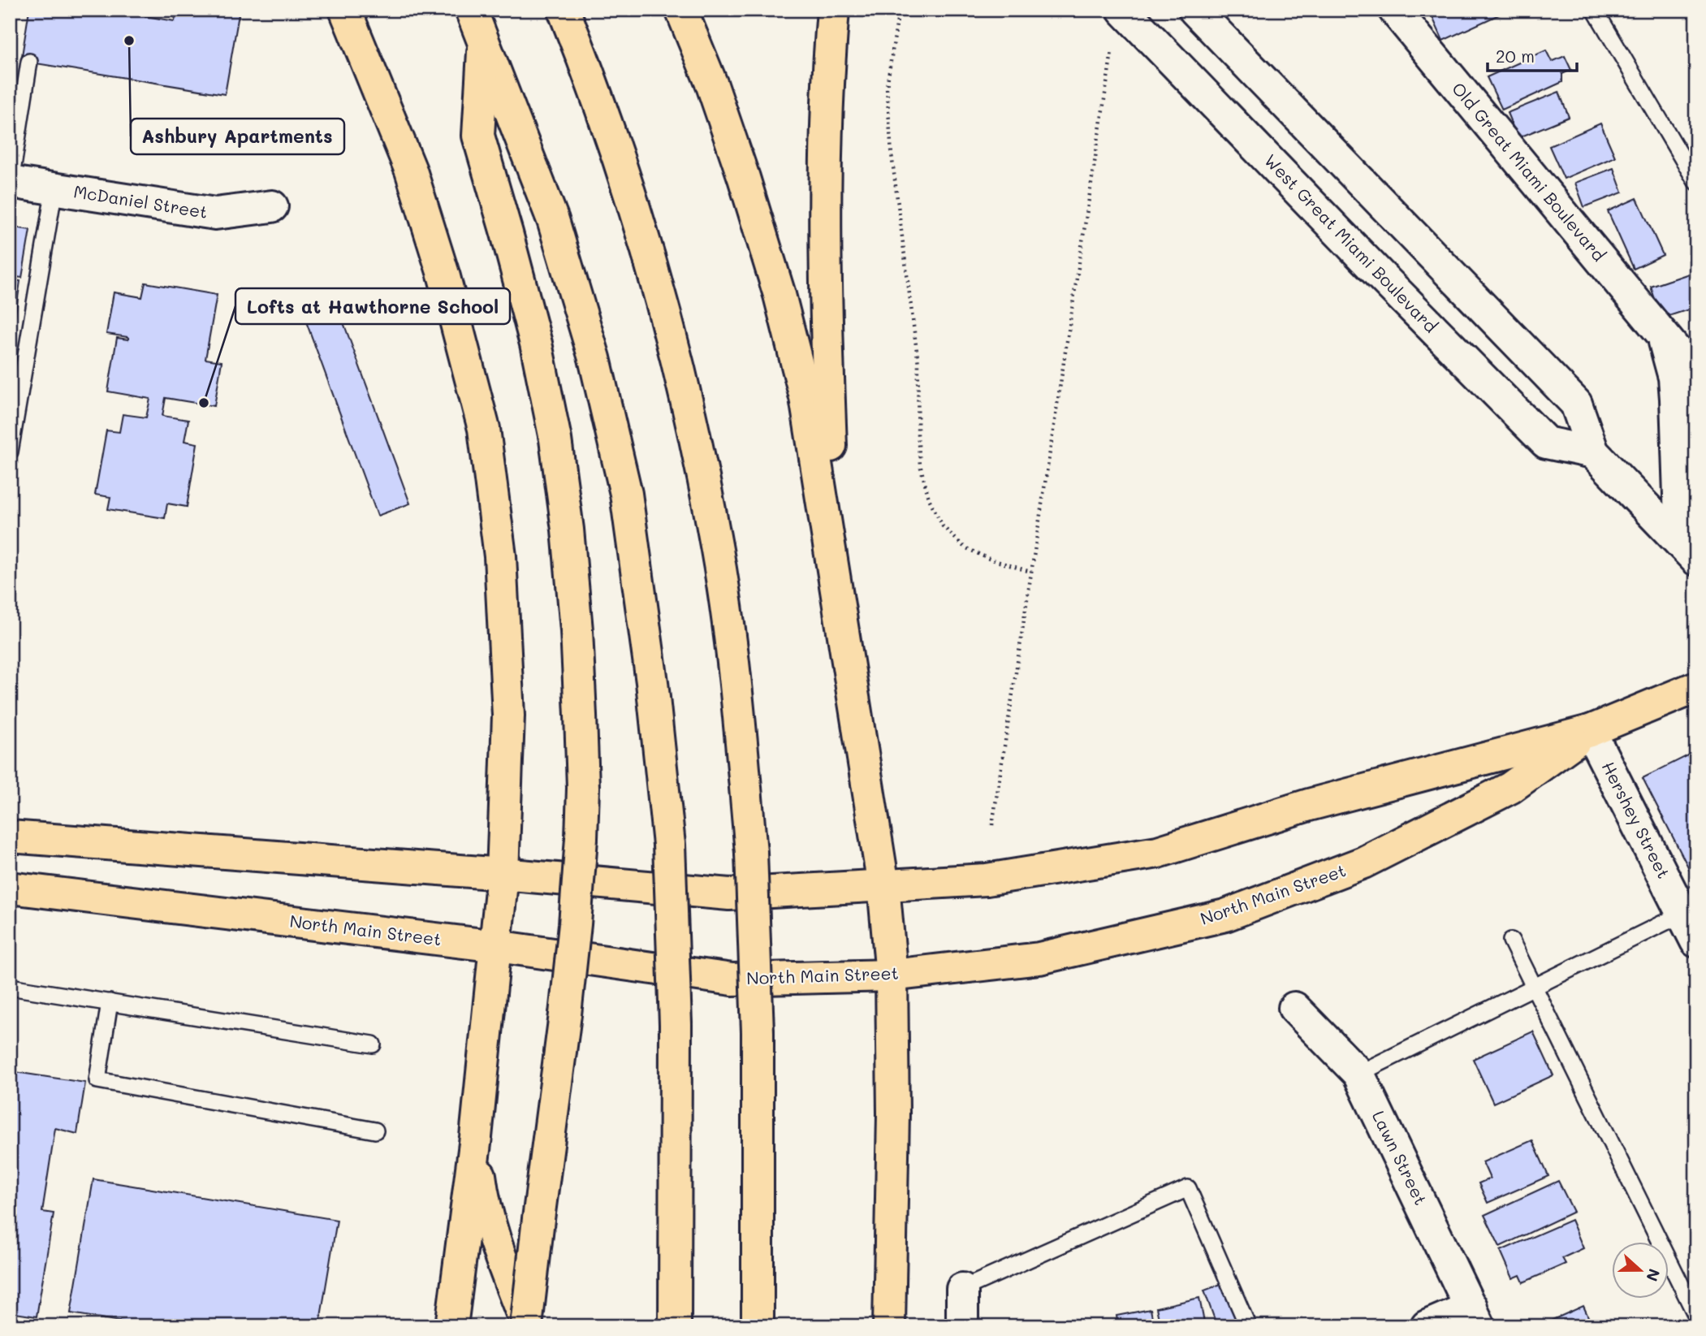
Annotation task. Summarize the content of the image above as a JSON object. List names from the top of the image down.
{
  "streets": {
    "main road": ["North Main Street"],
    "street": [
      "Old Great Miami Boulevard",
      "McDaniel Street",
      "West Great Miami Boulevard",
      "Hershey Street",
      "Lawn Street"
    ]
  },
  "crossings": [
    ["Hershey Street", "North Main Street"]
  ],
  "places": ["Ashbury Apartments", "Lofts at Hawthorne School"],
  "scale_bar": "20 m",
  "north": "right"
}
